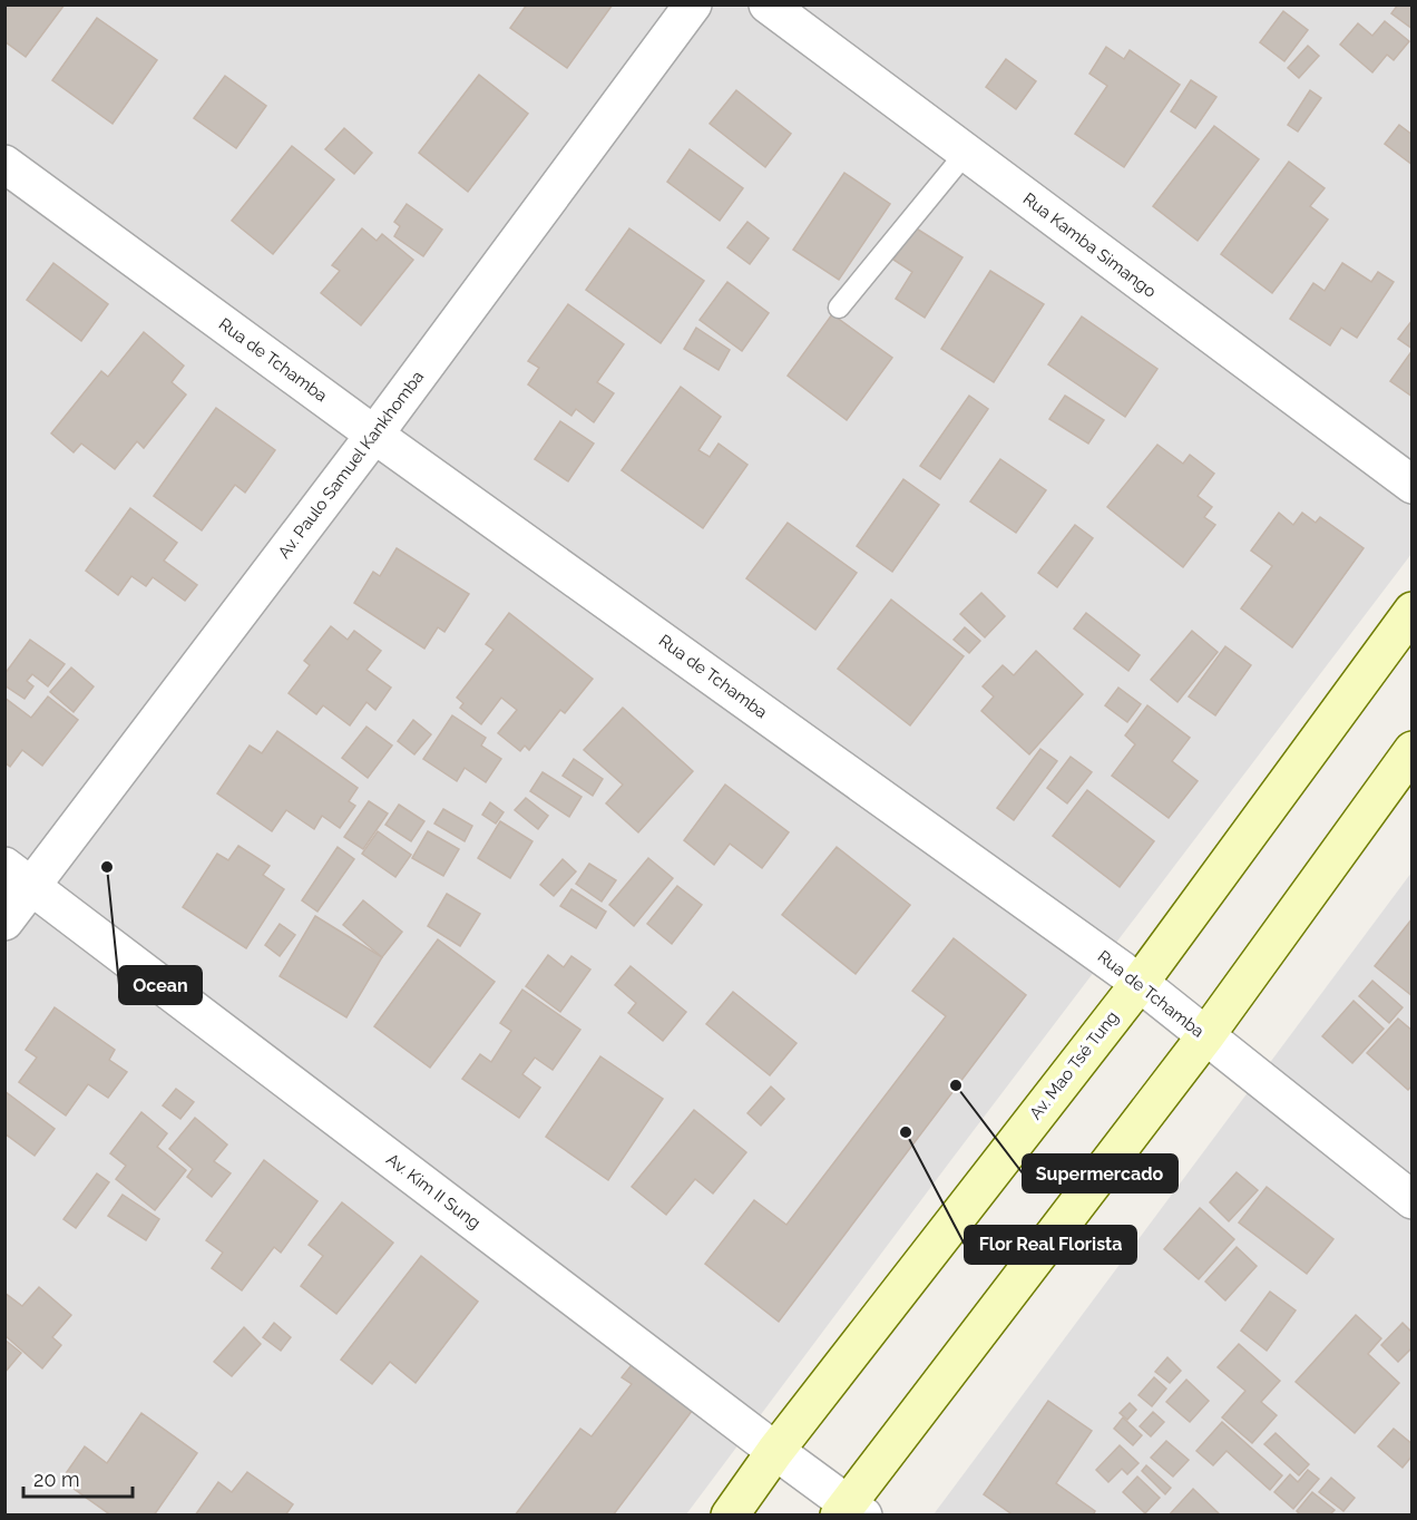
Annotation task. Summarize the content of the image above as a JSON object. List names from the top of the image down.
{
  "streets": {
    "main road": ["Av. Mao Tsé Tung"],
    "street": [
      "Rua Kamba Simango",
      "Rua de Tchamba",
      "Av. Paulo Samuel Kankhomba",
      "Av. Kim II Sung"
    ]
  },
  "crossings": [
    ["Rua de Tchamba", "Av. Paulo Samuel Kankhomba"],
    ["Rua de Tchamba", "Av. Mao Tsé Tung"],
    ["Av. Paulo Samuel Kankhomba", "Av. Kim II Sung"],
    ["Av. Mao Tsé Tung", "Av. Kim II Sung"]
  ],
  "places": ["Ocean", "Supermercado", "Flor Real Florista"],
  "scale_bar": "20 m"
}
